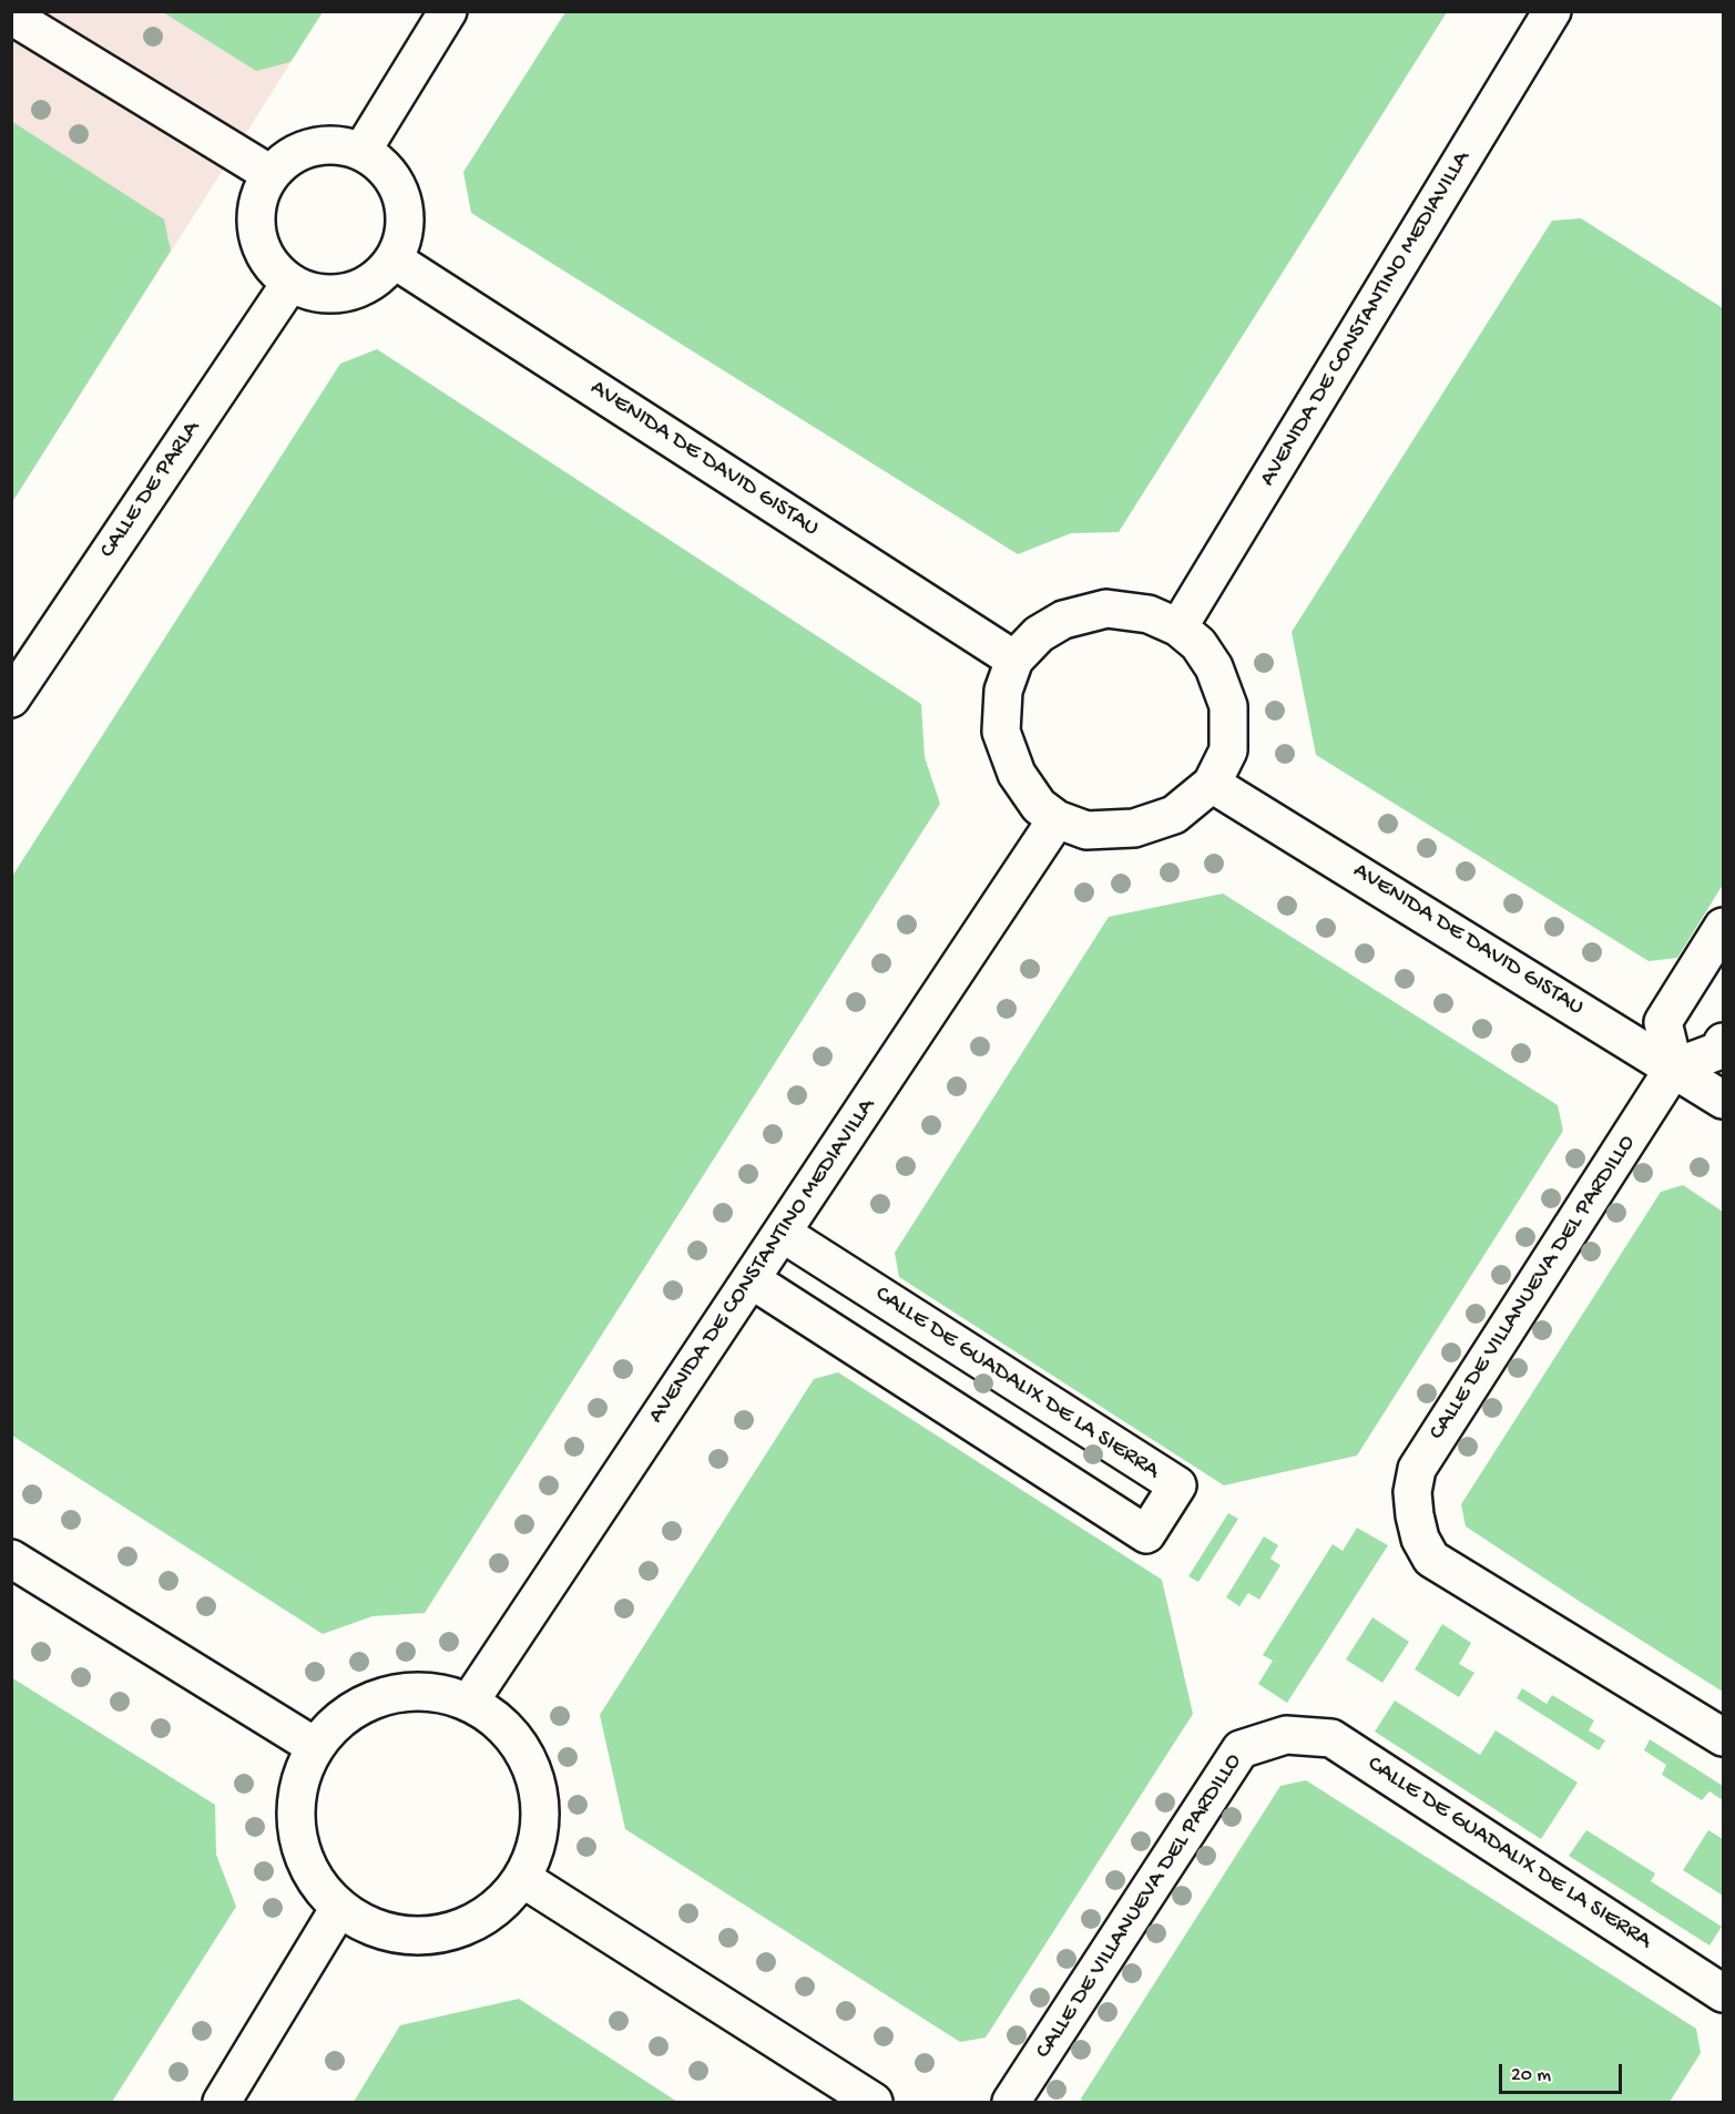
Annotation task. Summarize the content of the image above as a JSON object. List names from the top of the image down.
{
  "streets": {
    "street": [
      "AVENIDA DE CONSTANTINO MEDIAVILLA",
      "AVENIDA DE DAVID GISTAU",
      "CALLE DE PARLA",
      "CALLE DE VILLANUEVA DEL PARDILLO",
      "CALLE DE GUADALIX DE LA SIERRA"
    ]
  },
  "crossings": [
    ["AVENIDA DE CONSTANTINO MEDIAVILLA", "AVENIDA DE DAVID GISTAU"],
    ["AVENIDA DE CONSTANTINO MEDIAVILLA", "CALLE DE GUADALIX DE LA SIERRA"],
    ["AVENIDA DE DAVID GISTAU", "CALLE DE PARLA"],
    ["AVENIDA DE DAVID GISTAU", "CALLE DE VILLANUEVA DEL PARDILLO"],
    ["CALLE DE VILLANUEVA DEL PARDILLO", "CALLE DE GUADALIX DE LA SIERRA"]
  ],
  "scale_bar": "20 m"
}
